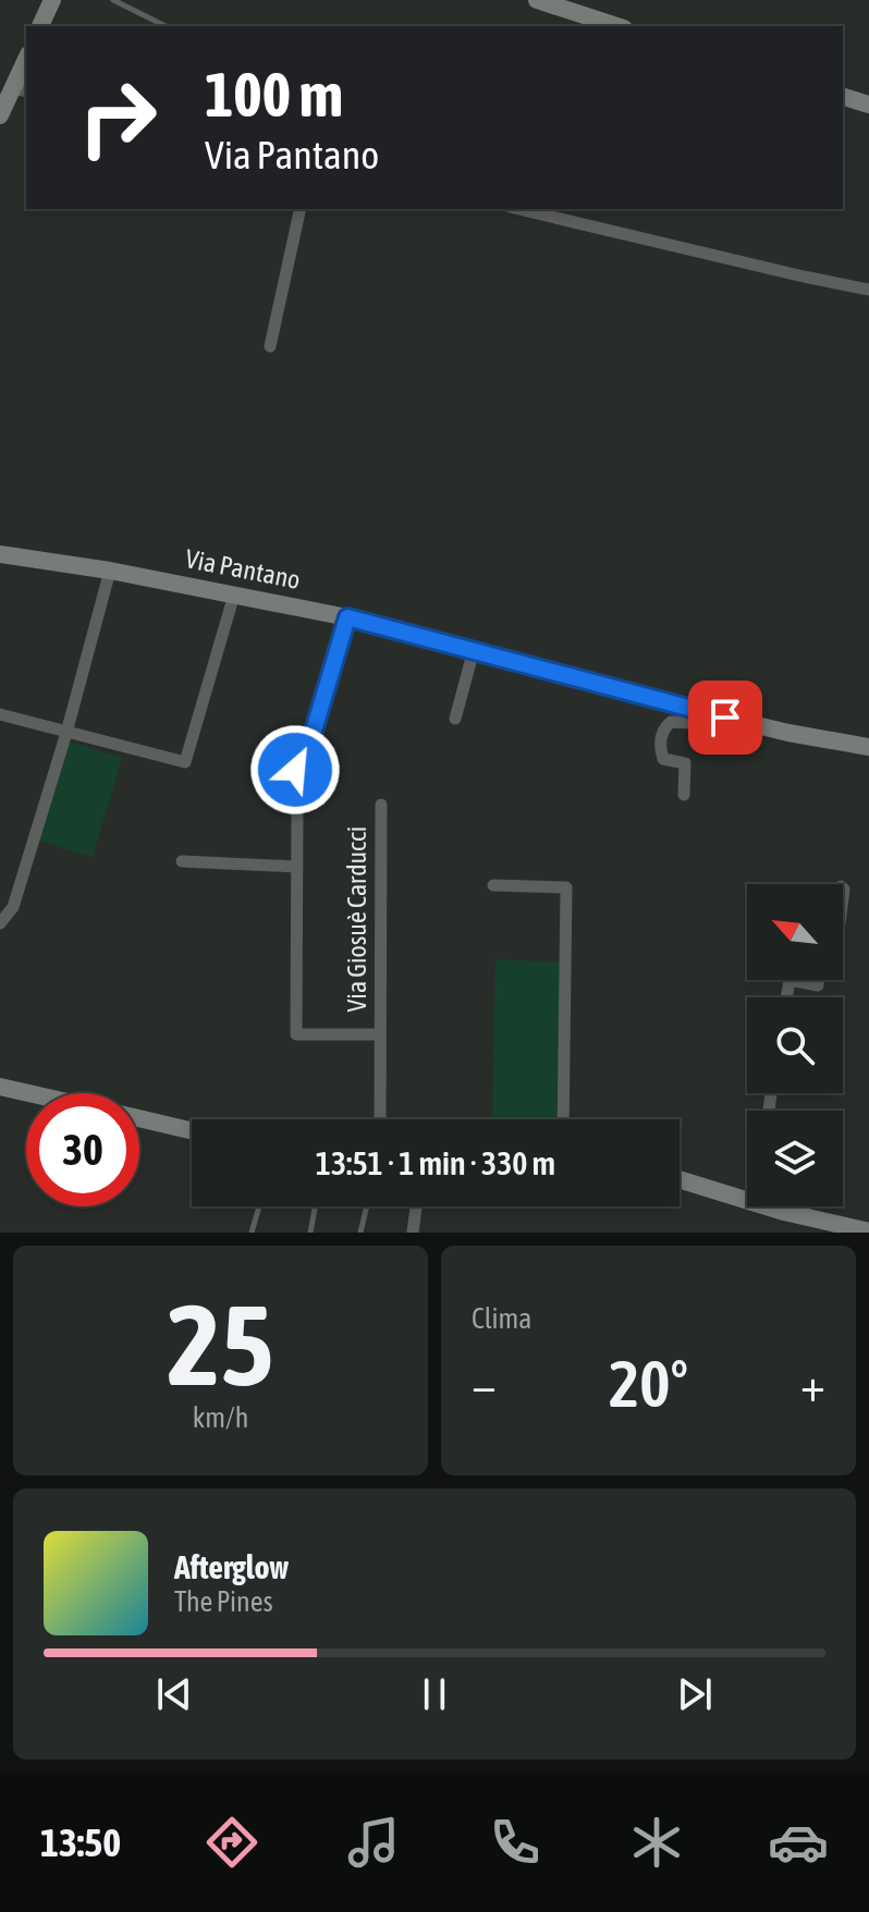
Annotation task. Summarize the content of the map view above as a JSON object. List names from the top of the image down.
{
  "streets": {
    "street": ["Via Pantano", "Via Giosuè Carducci"]
  },
  "north": "top left",
  "page": {
    "turn": ["100 m", "Via Pantano"],
    "limit": "30",
    "trip": "13:51 · 1 min · 330 m",
    "tile": [
      ["25", "km/h"],
      "Clima"
    ],
    "heat": ["−", "20°", "+"],
    "song": ["Afterglow", "The Pines"],
    "tabs": "13:50"
  }
}
